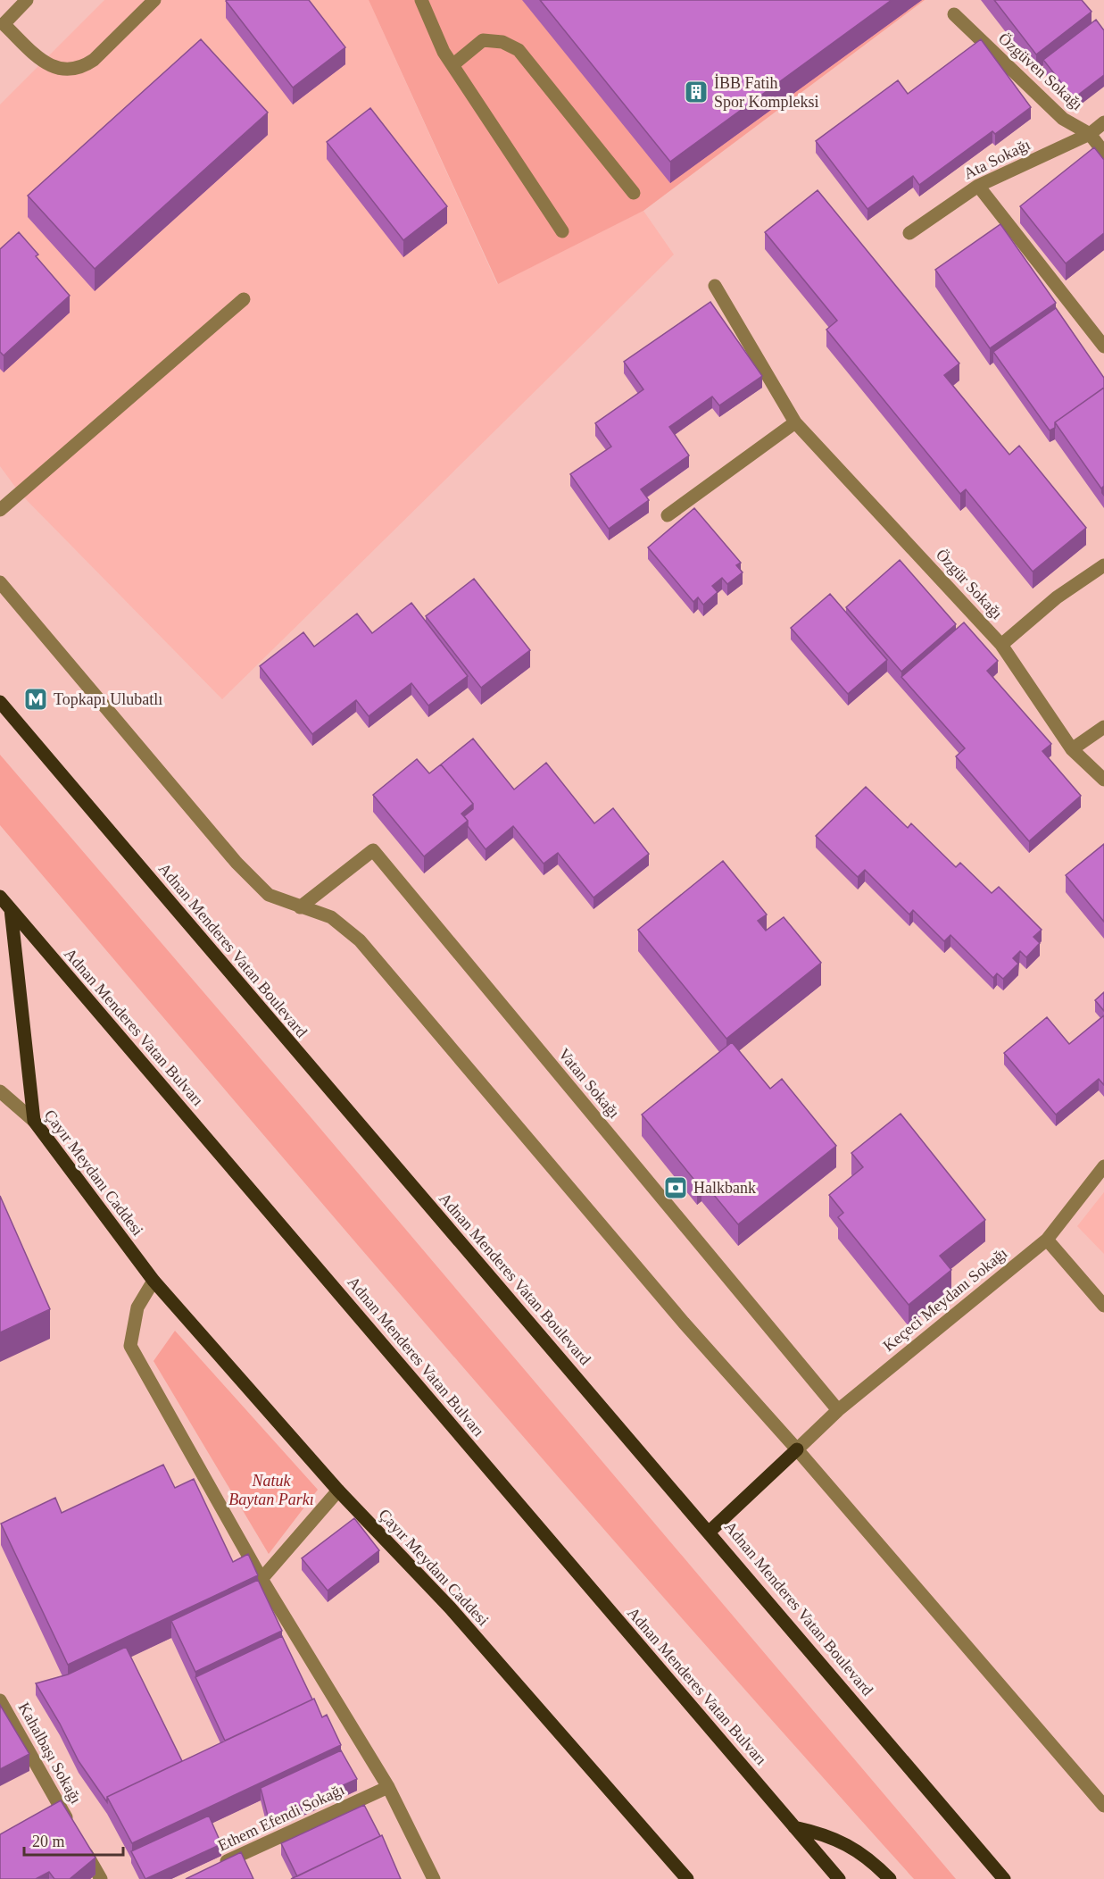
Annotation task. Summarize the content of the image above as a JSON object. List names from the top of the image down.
{
  "streets": {
    "main road": ["Adnan Menderes Vatan Boulevard", "Adnan Menderes Vatan Bulvarı", "Çayır Meydanı Caddesi"],
    "street": [
      "Özgüven Sokağı",
      "Ata Sokağı",
      "Özgür Sokağı",
      "Vatan Sokağı",
      "Keçeci Meydanı Sokağı",
      "Kahalbaşı Sokağı",
      "Ethem Efendi Sokağı"
    ]
  },
  "crossings": [
    ["Özgüven Sokağı", "Ata Sokağı"],
    ["Vatan Sokağı", "Keçeci Meydanı Sokağı"]
  ],
  "parks": ["Natuk Baytan Parkı"],
  "places": {
    "building": ["İBB Fatih Spor Kompleksi"],
    "metro station": ["Topkapı Ulubatlı"],
    "bank": ["Halkbank"]
  },
  "scale_bar": "20 m"
}
